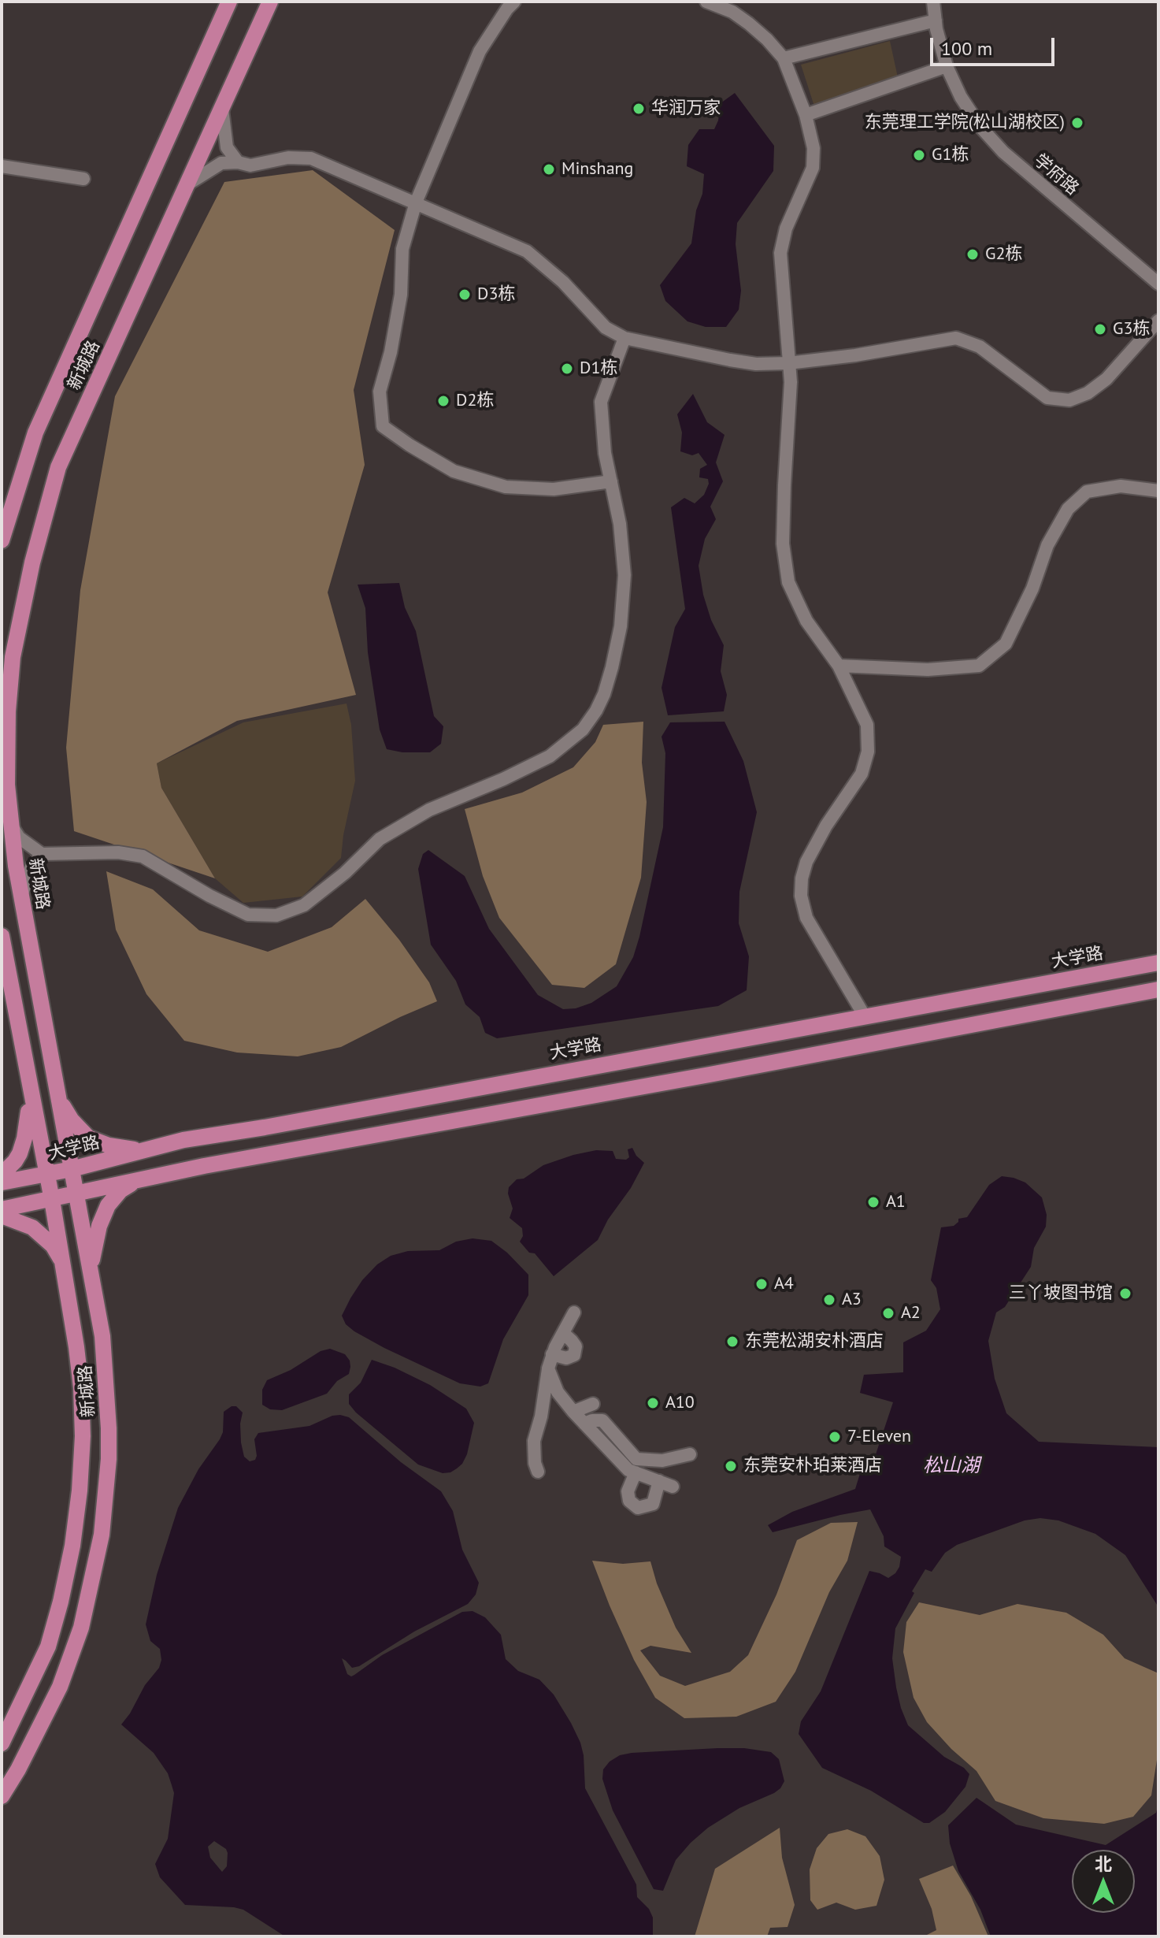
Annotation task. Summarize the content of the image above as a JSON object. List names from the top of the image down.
{
  "streets": {
    "main road": ["新城路", "大学路"],
    "street": ["学府路"]
  },
  "crossings": [
    ["新城路", "大学路"]
  ],
  "water": ["松山湖"],
  "places": [
    "华润万家",
    "东莞理工学院(松山湖校区)",
    "G1栋",
    "Minshang",
    "G2栋",
    "D3栋",
    "G3栋",
    "D1栋",
    "D2栋",
    "A1",
    "A4",
    "三丫坡图书馆",
    "A3",
    "A2",
    "东莞松湖安朴酒店",
    "A10",
    "7-Eleven",
    "东莞安朴珀莱酒店"
  ],
  "scale_bar": "100 m",
  "north": "top"
}
